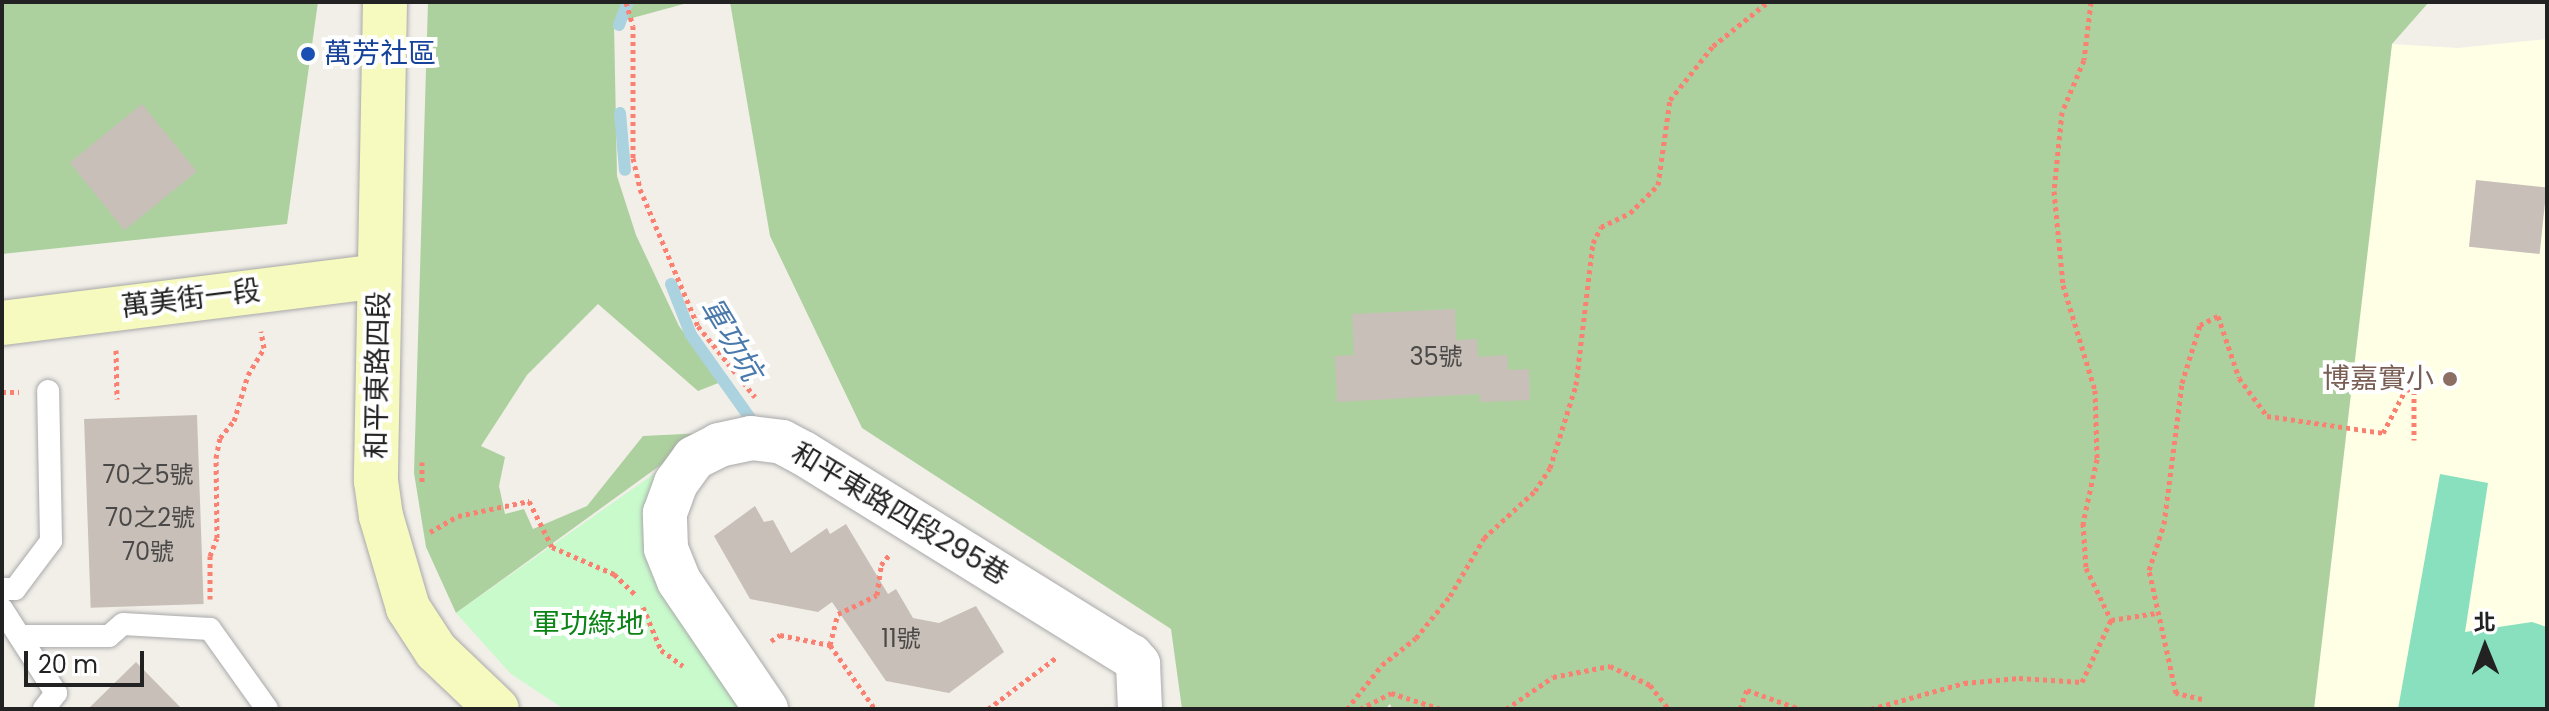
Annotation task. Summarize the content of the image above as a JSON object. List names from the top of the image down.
{
  "streets": {
    "main road": ["萬美街一段", "和平東路四段"],
    "street": ["和平東路四段295巷"]
  },
  "crossings": [
    ["萬美街一段", "和平東路四段"]
  ],
  "water": ["軍功坑"],
  "parks": ["軍功綠地"],
  "places": ["萬芳社區", "博嘉實小"],
  "house_numbers": [
    "35號",
    "70之5號",
    "70之2號",
    "70號",
    "11號"
  ],
  "scale_bar": "20 m",
  "north": "top"
}
